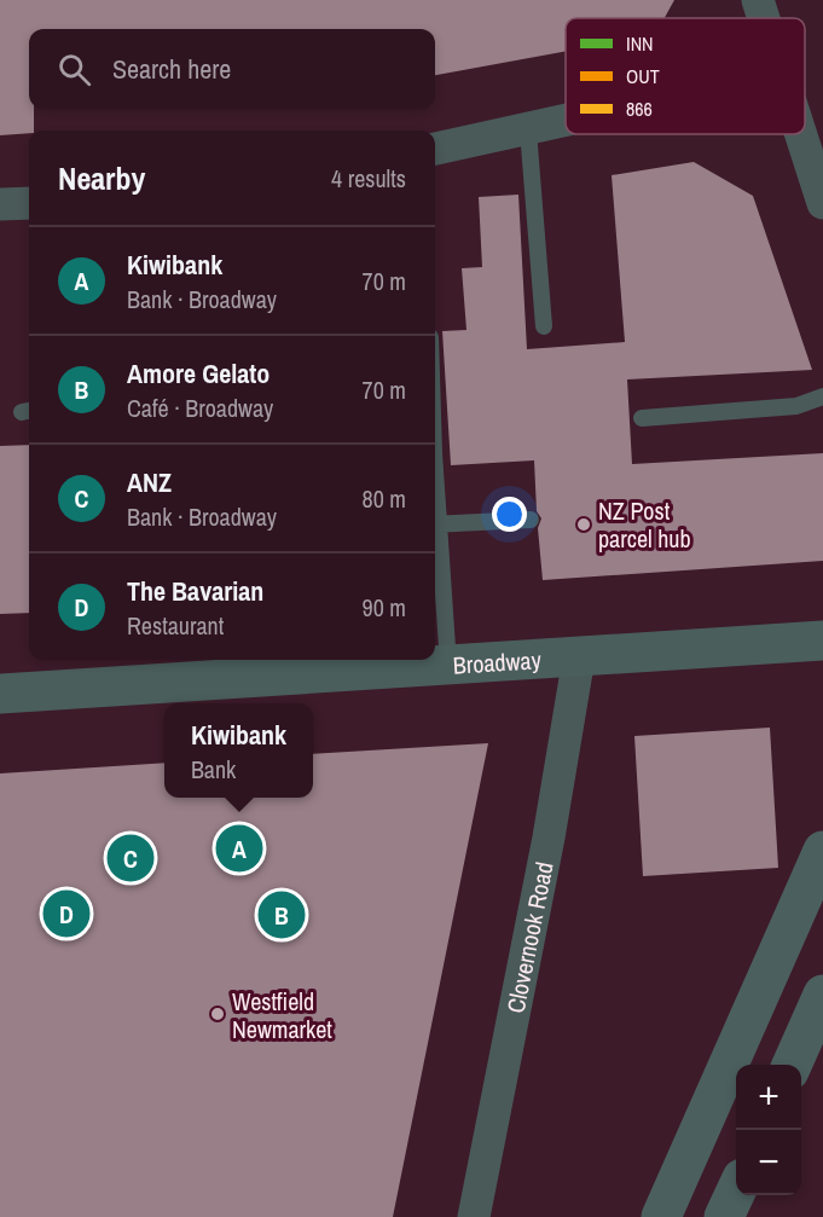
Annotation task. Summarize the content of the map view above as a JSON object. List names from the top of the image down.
{
  "streets": {
    "main road": ["Broadway"],
    "street": ["Clovernook Road"]
  },
  "crossings": [
    ["Broadway", "Clovernook Road"]
  ],
  "places": ["NZ Post parcel hub", "Westfield Newmarket"],
  "legend": ["INN", "OUT", "866"],
  "page": {
    "search": "Search here",
    "heading": ["Nearby", "4 results"],
    "list": [
      {
        "mark": "A",
        "name": "Kiwibank",
        "note": "Bank · Broadway",
        "value": "70 m"
      },
      {
        "mark": "B",
        "name": "Amore Gelato",
        "note": "Café · Broadway",
        "value": "70 m"
      },
      {
        "mark": "C",
        "name": "ANZ",
        "note": "Bank · Broadway",
        "value": "80 m"
      },
      {
        "mark": "D",
        "name": "The Bavarian",
        "note": "Restaurant",
        "value": "90 m"
      }
    ],
    "popup": ["Kiwibank", "Bank"],
    "pins": [
      "A",
      "C",
      "D",
      "B"
    ],
    "map_buttons": ["+", "−"]
  }
}
